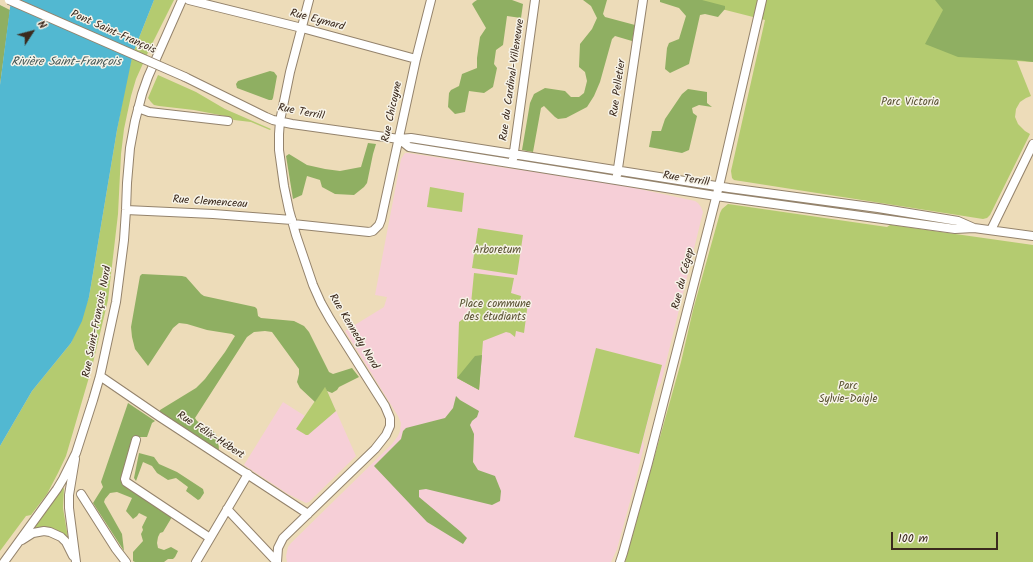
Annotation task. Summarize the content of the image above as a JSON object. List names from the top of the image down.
{
  "streets": {
    "street": [
      "Rue Eymard",
      "Pont Saint-François",
      "Rue du Cardinal-Villeneuve",
      "Rue Pelletier",
      "Rue Chicoyne",
      "Rue Terrill",
      "Rue Clemenceau",
      "Rue du Cégep",
      "Rue Saint-François Nord",
      "Rue Kennedy Nord",
      "Rue Félix-Hébert"
    ]
  },
  "crossings": [
    ["Rue Eymard", "Rue Chicoyne"],
    ["Rue Eymard", "Rue Kennedy Nord"],
    ["Pont Saint-François", "Rue Terrill"],
    ["Rue du Cardinal-Villeneuve", "Rue Terrill"],
    ["Rue Pelletier", "Rue Terrill"],
    ["Rue Chicoyne", "Rue Terrill"],
    ["Rue Chicoyne", "Rue Clemenceau"],
    ["Rue Terrill", "Rue du Cégep"],
    ["Rue Terrill", "Rue Kennedy Nord"],
    ["Rue Clemenceau", "Rue Saint-François Nord"],
    ["Rue Clemenceau", "Rue Kennedy Nord"],
    ["Rue Saint-François Nord", "Rue Félix-Hébert"],
    ["Rue Kennedy Nord", "Rue Félix-Hébert"]
  ],
  "water": ["Rivière Saint-François"],
  "parks": [
    "Parc Victoria",
    "Arboretum",
    "Place commune des étudiants",
    "Parc Sylvie-Daigle"
  ],
  "scale_bar": "100 m",
  "north": "top right"
}
